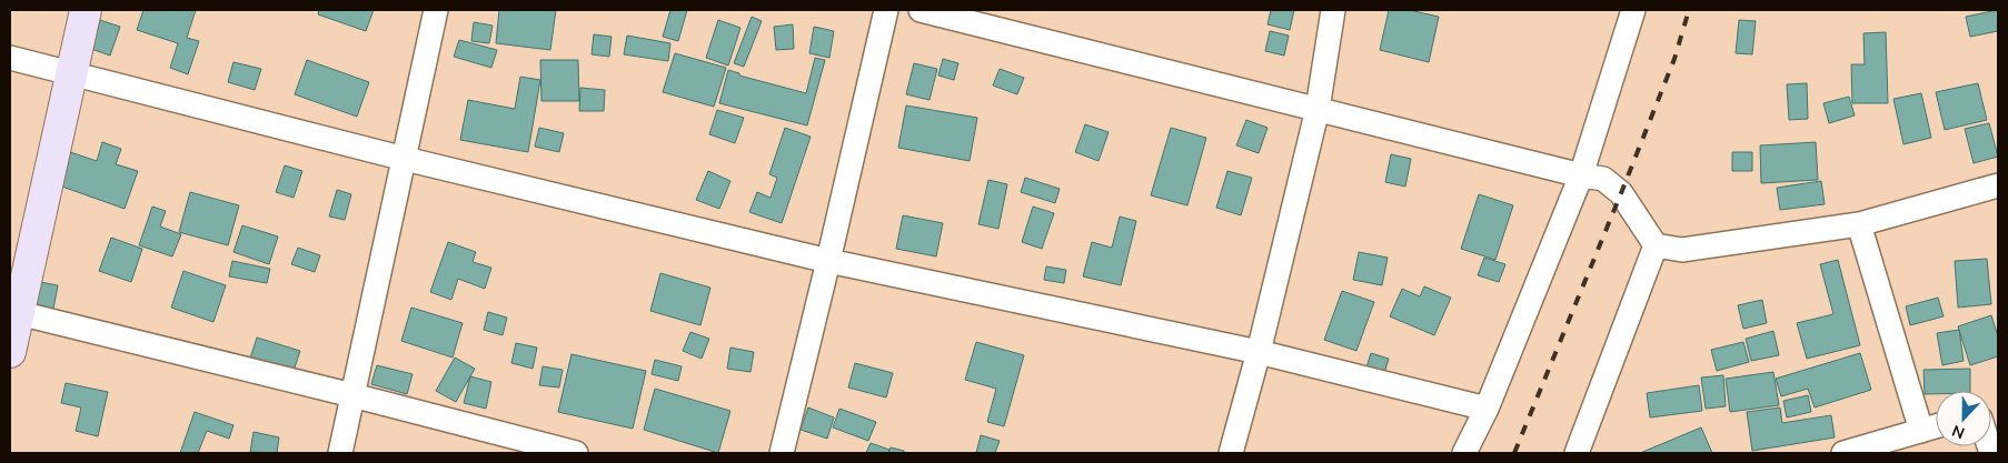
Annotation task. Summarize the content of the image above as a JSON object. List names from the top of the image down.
{
  "north": "bottom"
}
